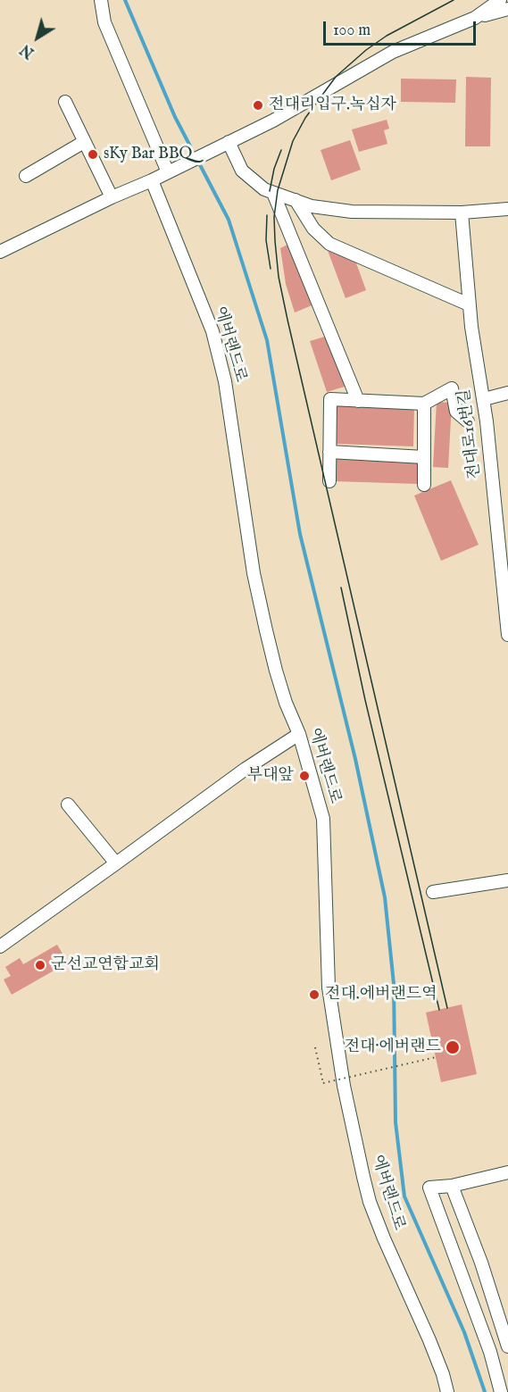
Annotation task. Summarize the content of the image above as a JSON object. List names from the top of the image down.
{
  "streets": {
    "street": ["에버랜드로", "전대로16번길"]
  },
  "places": [
    "전대리입구.녹십자",
    "sKy Bar BBQ",
    "부대앞",
    "군선교연합교회",
    "전대.에버랜드역",
    "전대·에버랜드"
  ],
  "scale_bar": "100 m",
  "north": "bottom left"
}
